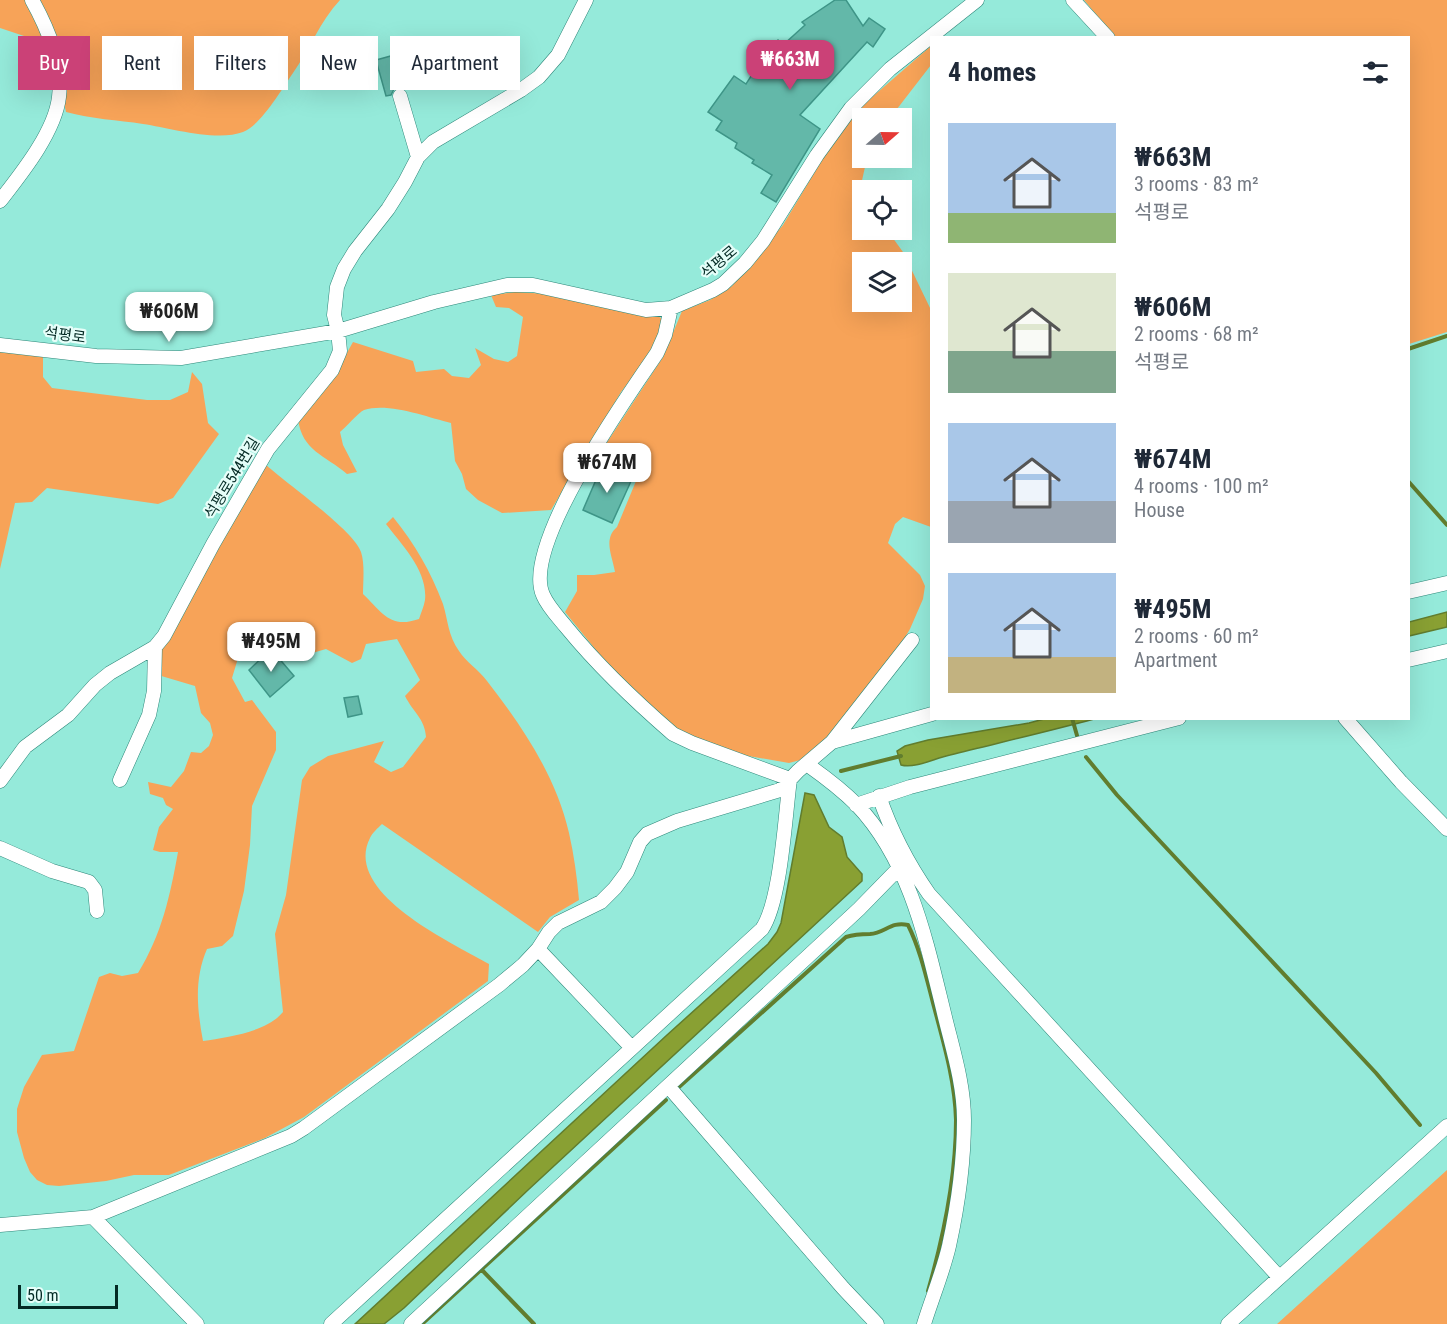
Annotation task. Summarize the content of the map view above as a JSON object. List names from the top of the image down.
{
  "streets": {
    "street": ["석평로", "석평로544번길"]
  },
  "crossings": [
    ["석평로", "석평로544번길"]
  ],
  "scale_bar": "50 m",
  "north": "right",
  "page": {
    "chip": [
      "Buy",
      "Rent",
      "Filters",
      "New",
      "Apartment"
    ],
    "heading": "4 homes",
    "price": [
      "₩663M",
      "₩606M",
      "₩674M",
      "₩495M"
    ],
    "list": [
      {
        "name": "₩663M",
        "note": "3 rooms · 83 m² · 석평로"
      },
      {
        "name": "₩606M",
        "note": "2 rooms · 68 m² · 석평로"
      },
      {
        "name": "₩674M",
        "note": "4 rooms · 100 m² · House"
      },
      {
        "name": "₩495M",
        "note": "2 rooms · 60 m² · Apartment"
      }
    ],
    "scale": "50 m"
  }
}
